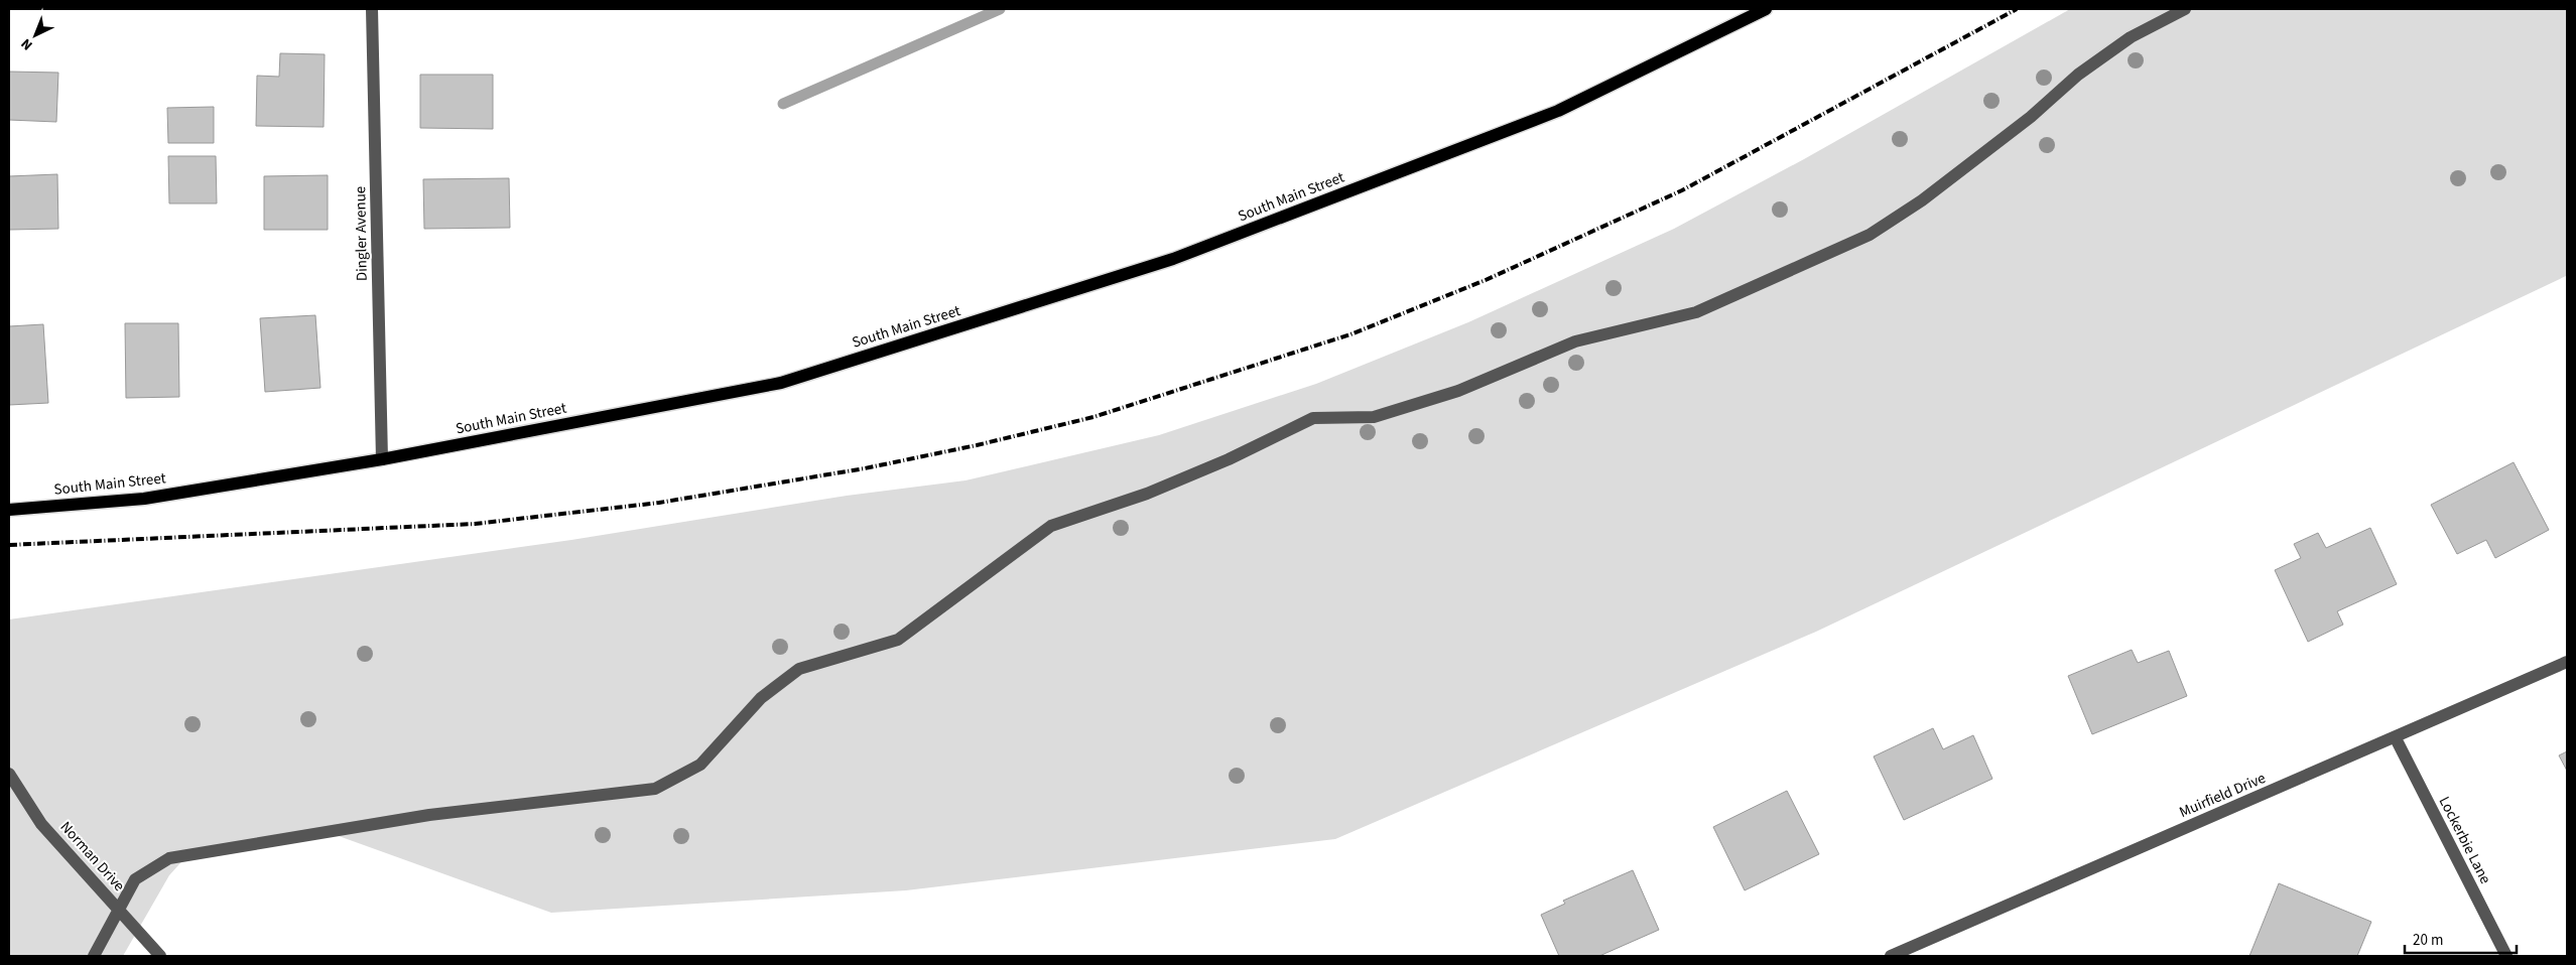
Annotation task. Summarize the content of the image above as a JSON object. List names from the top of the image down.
{
  "streets": {
    "main road": ["South Main Street"],
    "street": [
      "Dingler Avenue",
      "Muirfield Drive",
      "Lockerbie Lane",
      "Norman Drive"
    ]
  },
  "crossings": [
    ["South Main Street", "Dingler Avenue"],
    ["Muirfield Drive", "Lockerbie Lane"]
  ],
  "scale_bar": "20 m",
  "north": "bottom left"
}
